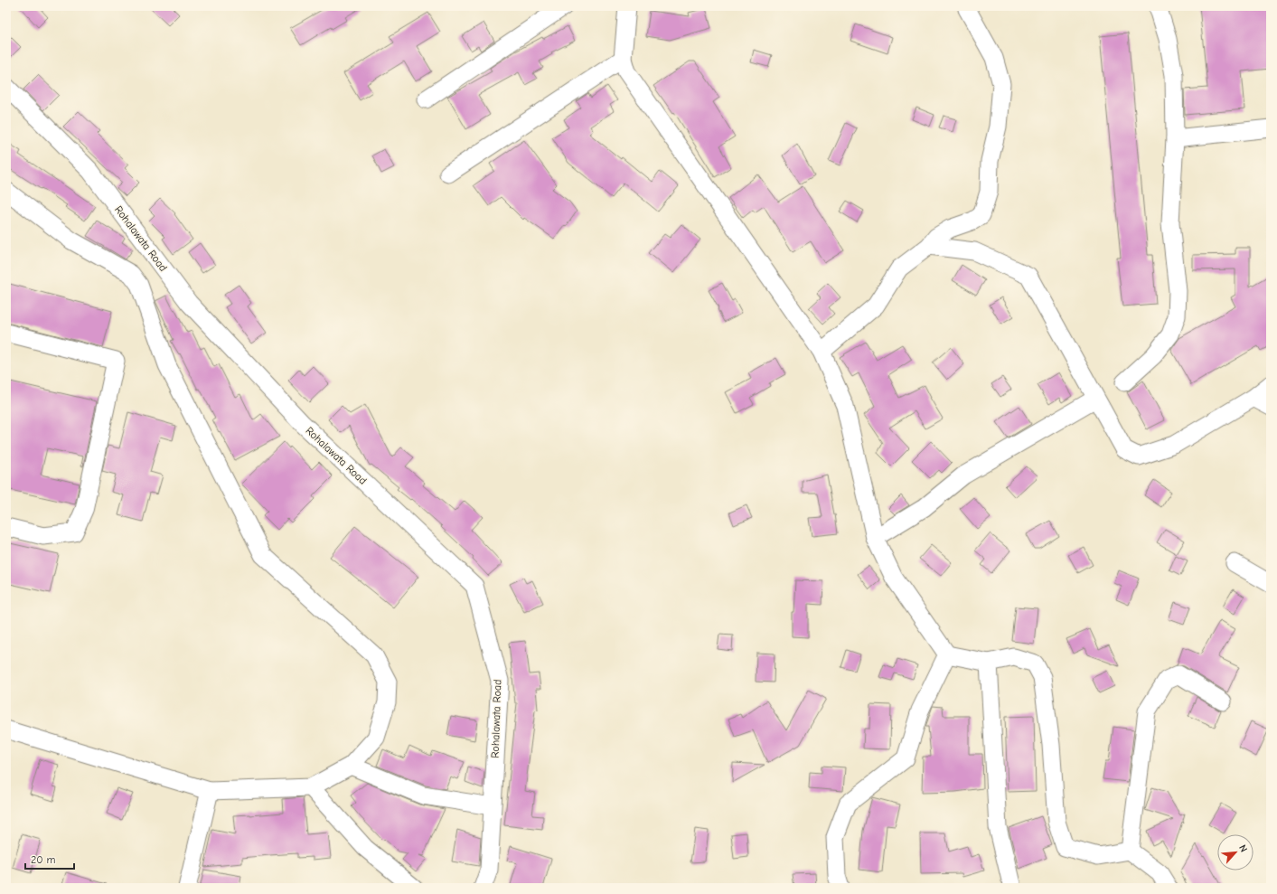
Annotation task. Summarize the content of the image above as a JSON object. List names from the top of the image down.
{
  "streets": {
    "street": ["Rohalawata Road"]
  },
  "scale_bar": "20 m",
  "north": "top right"
}
